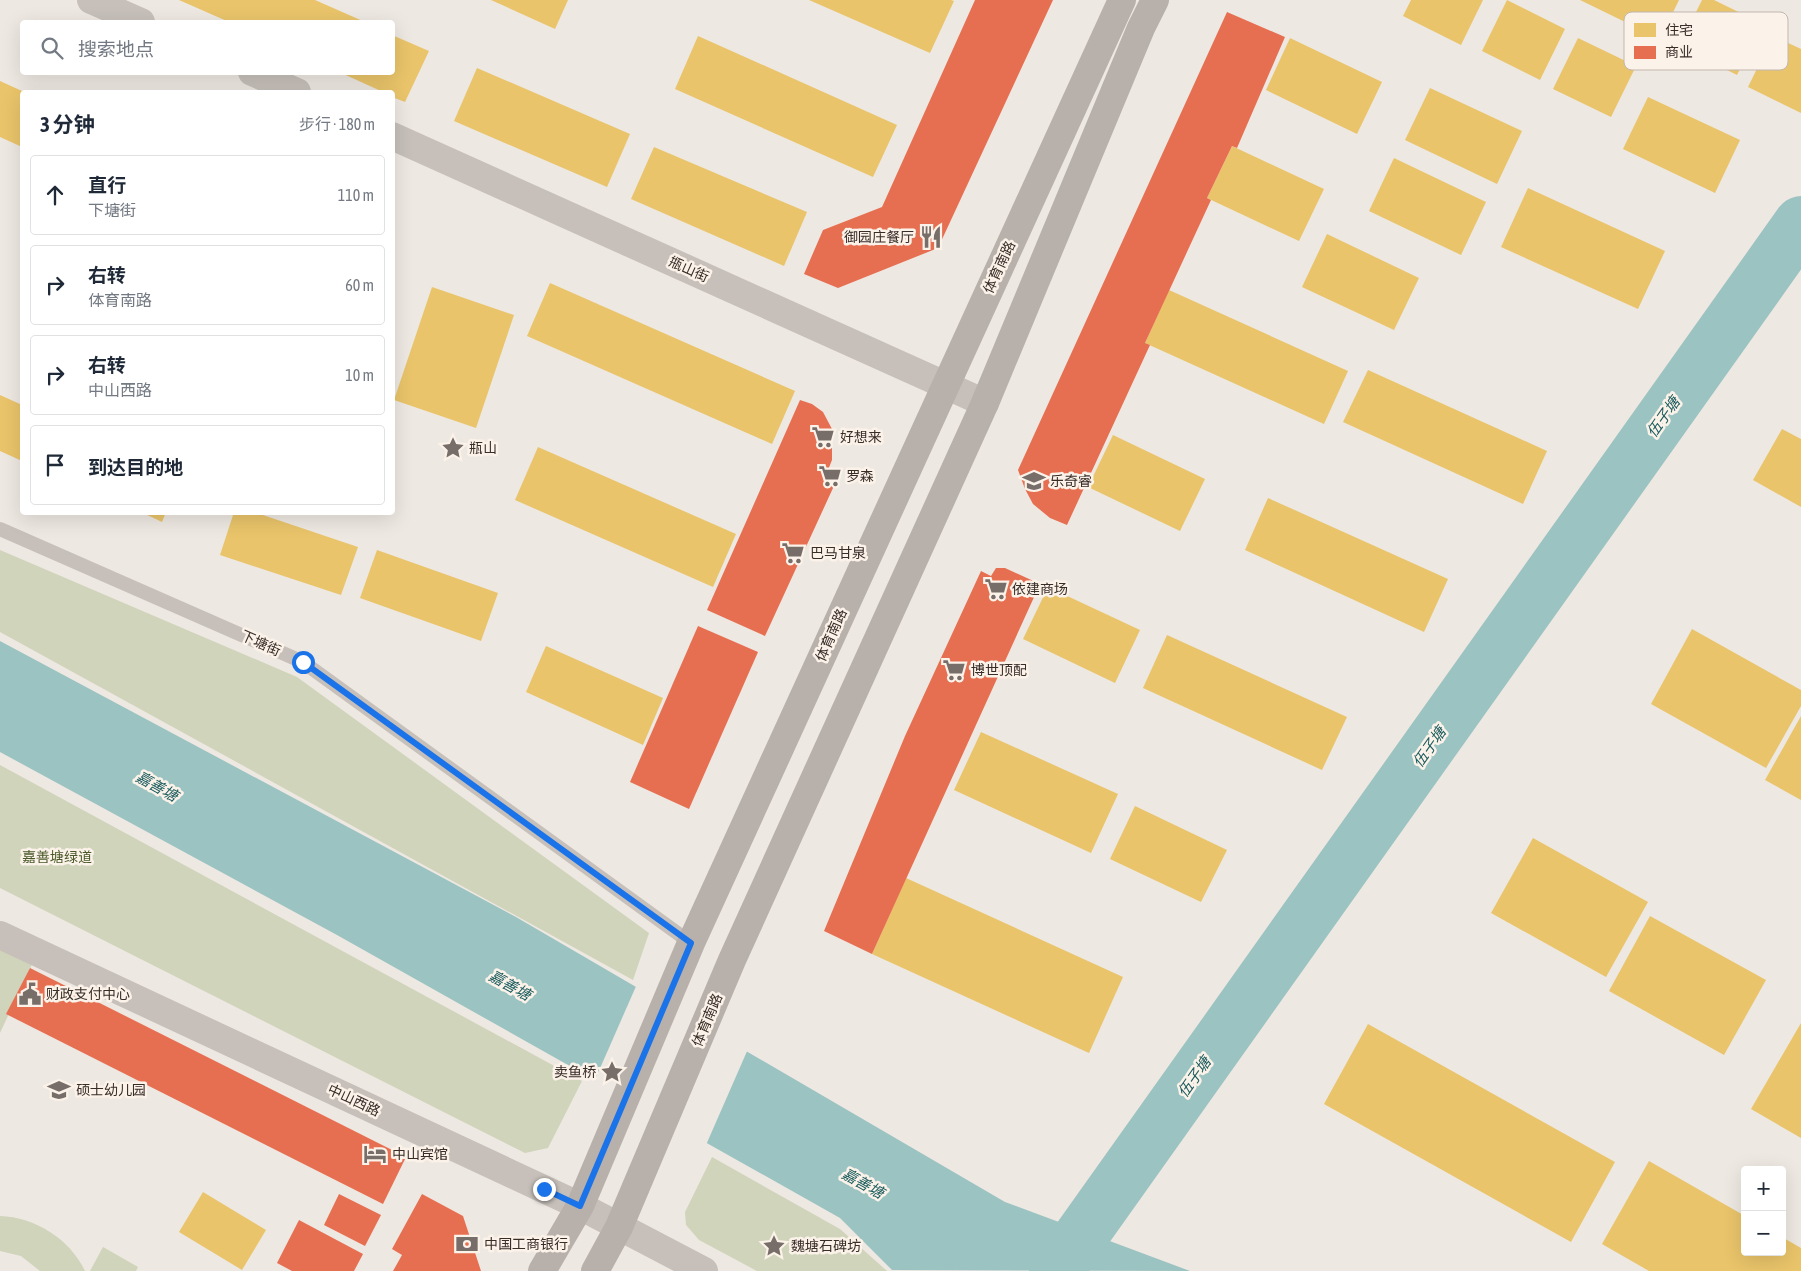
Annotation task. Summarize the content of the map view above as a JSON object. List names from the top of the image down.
{
  "streets": {
    "main road": ["体育南路"],
    "street": ["甁山街", "中山西路"],
    "lane": ["下塘街"]
  },
  "crossings": [
    ["体育南路", "甁山街"],
    ["体育南路", "下塘街"],
    ["体育南路", "中山西路"]
  ],
  "water": ["伍子塘", "嘉善塘"],
  "parks": ["嘉善塘绿道"],
  "places": {
    "restaurant": ["御园庄餐厅"],
    "supermarket": [
      "好想来",
      "罗森",
      "巴马甘泉",
      "依建商场",
      "博世顶配"
    ],
    "place": ["瓶山", "卖鱼桥", "魏塘石碑坊"],
    "school or university": ["乐奇睿", "硕士幼儿园"],
    "public building": ["财政支付中心"],
    "hotel": ["中山宾馆"],
    "bank": ["中国工商银行"]
  },
  "legend": ["住宅", "商业"],
  "page": {
    "search": "搜索地点",
    "heading": ["3 分钟", "步行 · 180 m"],
    "list": [
      ["直行", "下塘街", "110 m"],
      ["右转", "体育南路", "60 m"],
      ["右转", "中山西路", "10 m"],
      "到达目的地"
    ],
    "map_buttons": ["+", "−"]
  }
}
